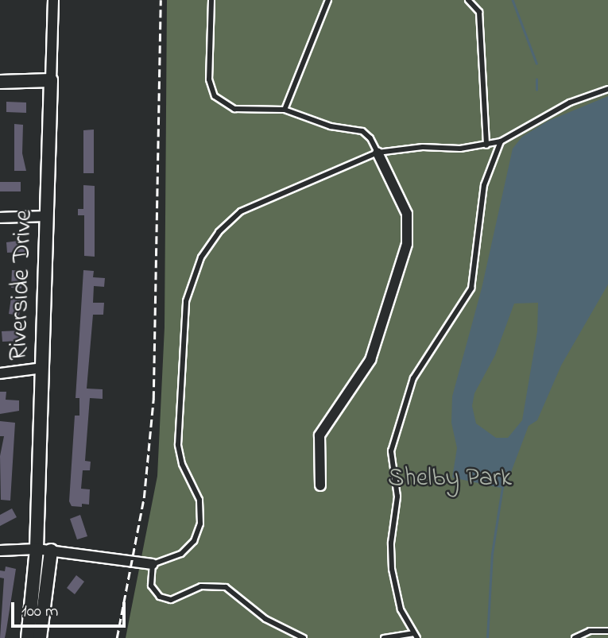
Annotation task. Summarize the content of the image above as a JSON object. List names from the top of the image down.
{
  "streets": {
    "street": ["Riverside Drive"]
  },
  "parks": ["Shelby Park"],
  "scale_bar": "100 m"
}
